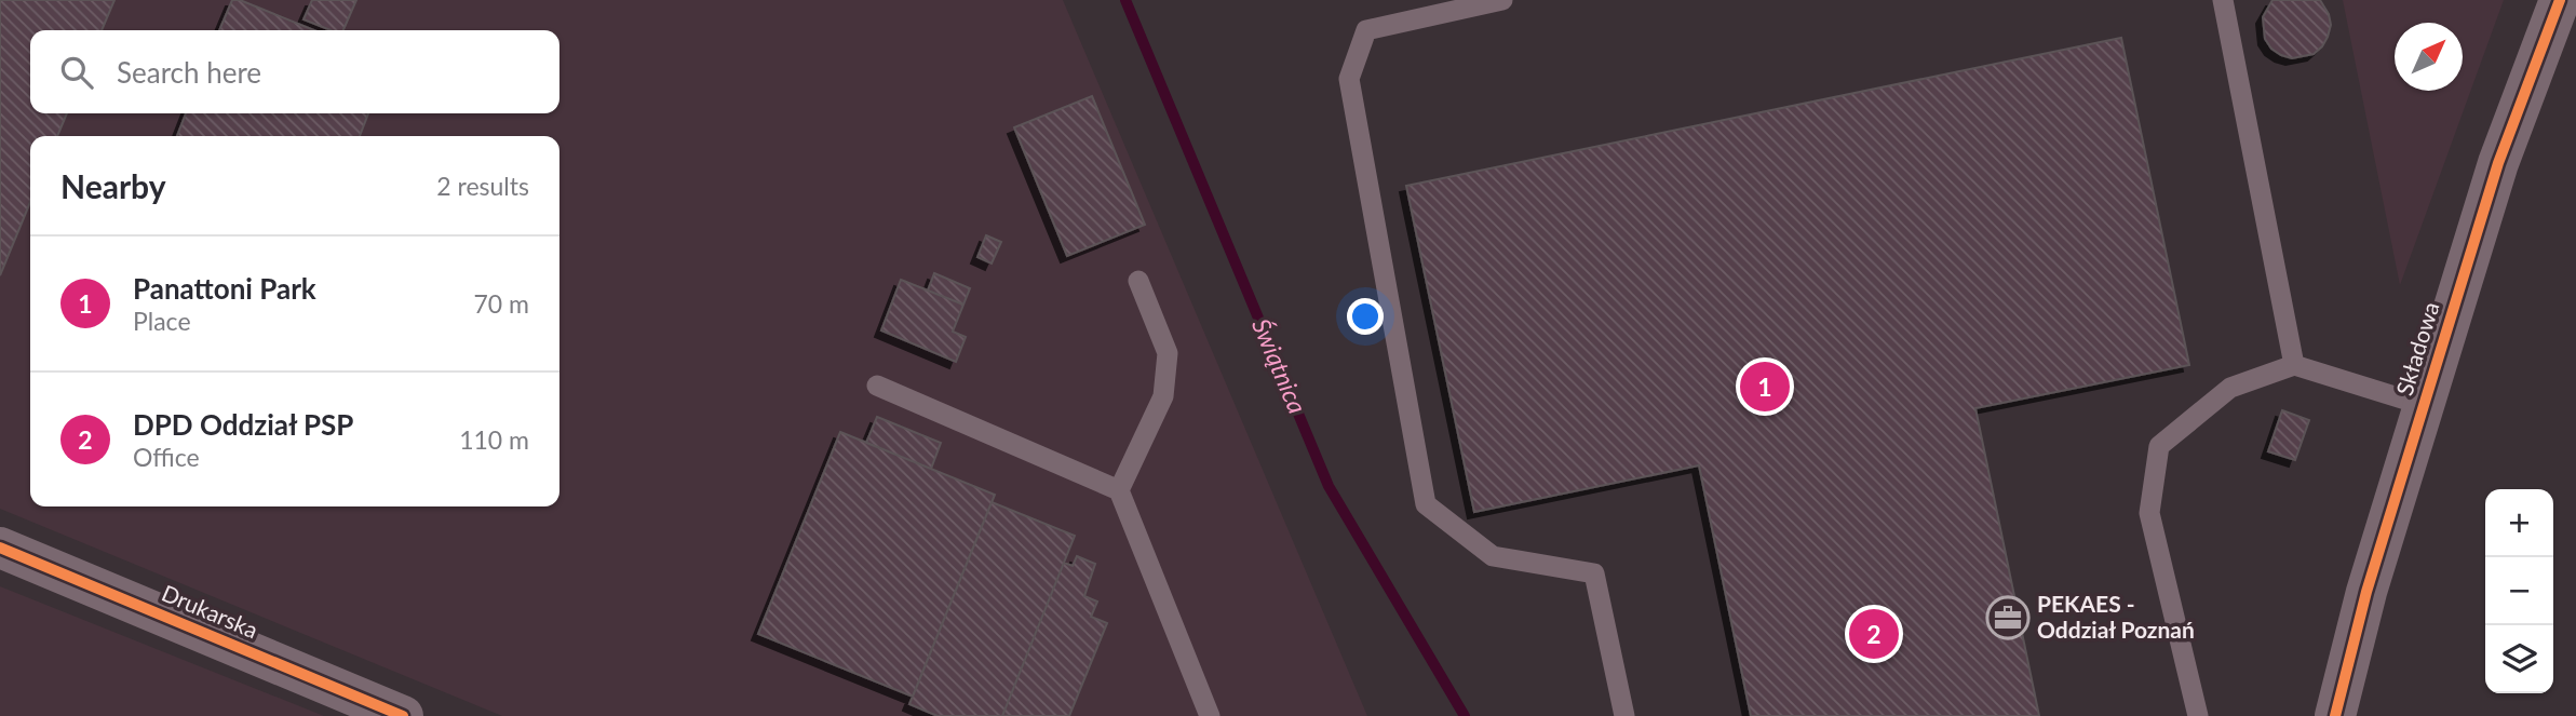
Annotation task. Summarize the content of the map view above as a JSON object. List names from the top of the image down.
{
  "streets": {
    "street": ["Składowa", "Drukarska"]
  },
  "water": ["Świątnica"],
  "places": {
    "office": ["PEKAES - Oddział Poznań"]
  },
  "north": "top right",
  "page": {
    "search": "Search here",
    "heading": ["Nearby", "2 results"],
    "list": [
      {
        "mark": "1",
        "name": "Panattoni Park",
        "note": "Place",
        "value": "70 m"
      },
      {
        "mark": "2",
        "name": "DPD Oddział PSP",
        "note": "Office",
        "value": "110 m"
      }
    ],
    "pins": ["1", "2"],
    "map_buttons": ["+", "−"]
  }
}
